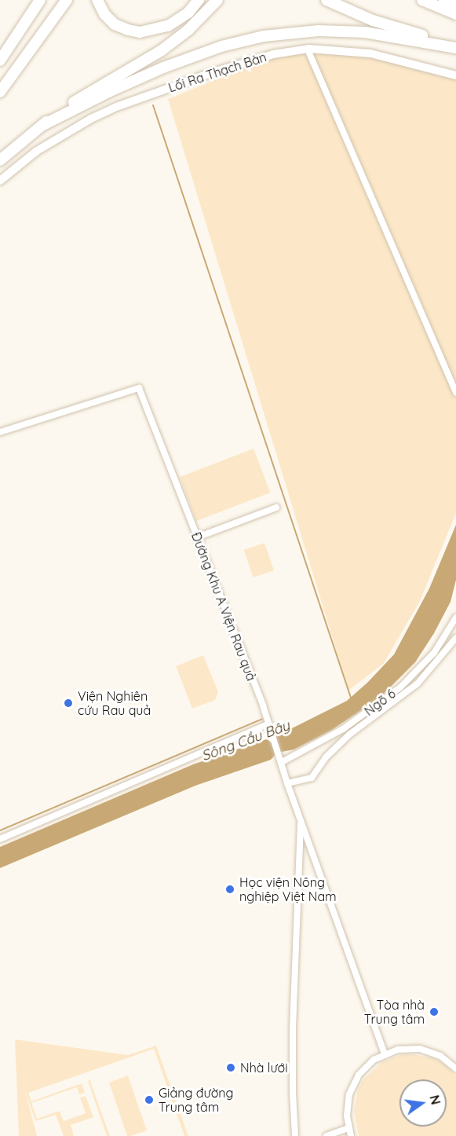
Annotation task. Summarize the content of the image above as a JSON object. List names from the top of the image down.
{
  "streets": {
    "main road": ["Lối Ra Thạch Bàn"],
    "street": ["Đường Khu A Viện Rau quả", "Ngõ 6"]
  },
  "crossings": [
    ["Đường Khu A Viện Rau quả", "Ngõ 6"]
  ],
  "water": ["Sông Cầu Bây"],
  "places": [
    "Viện Nghiên cứu Rau quả",
    "Học viện Nông nghiệp Việt Nam",
    "Tòa nhà Trung tâm",
    "Nhà lưới",
    "Giảng đường Trung tâm"
  ],
  "north": "right"
}
